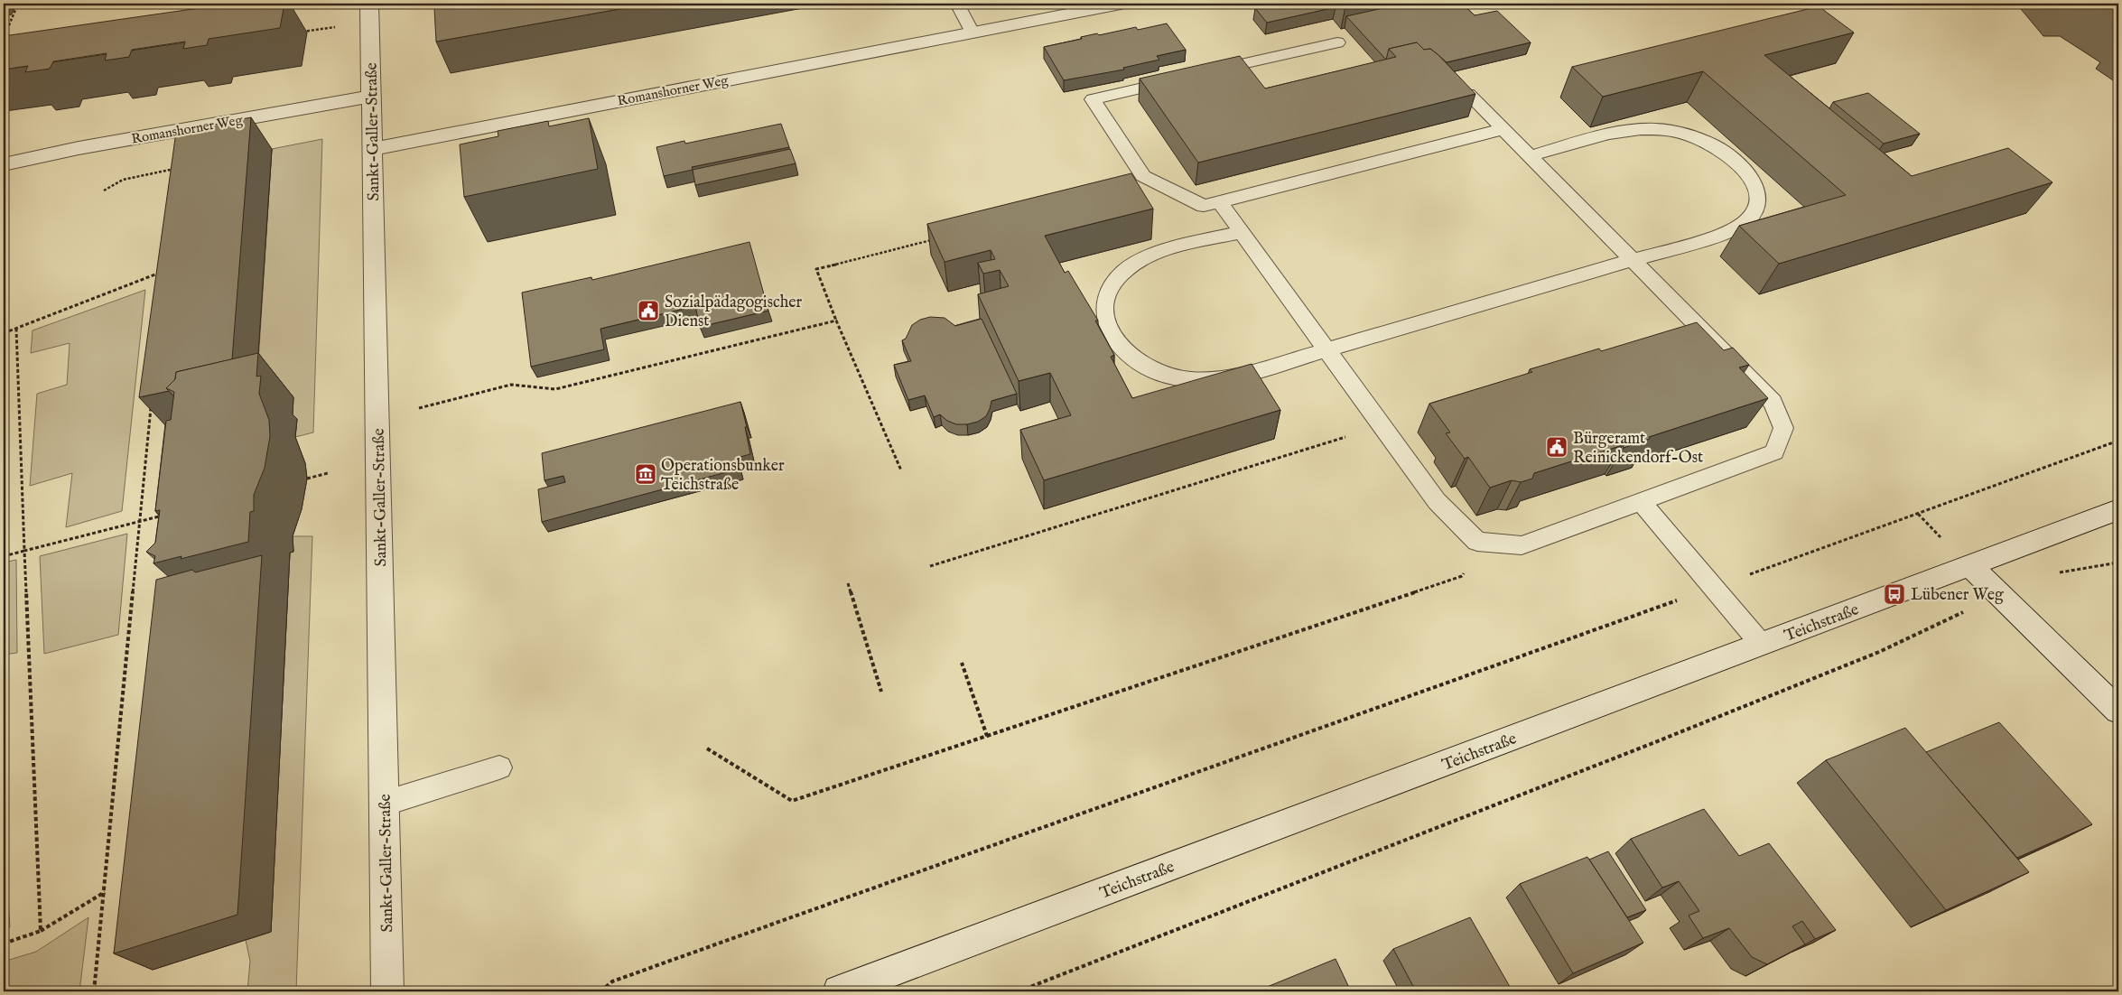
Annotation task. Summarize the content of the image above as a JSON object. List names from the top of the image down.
{
  "streets": {
    "street": ["Romanshorner Weg", "Sankt-Galler-Straße", "Teichstraße"]
  },
  "crossings": [
    ["Romanshorner Weg", "Sankt-Galler-Straße"]
  ],
  "places": {
    "public building": ["Sozialpädagogischer Dienst", "Bürgeramt Reinickendorf-Ost"],
    "museum": ["Operationsbunker Teichstraße"],
    "bus stop": ["Lübener Weg"]
  }
}
